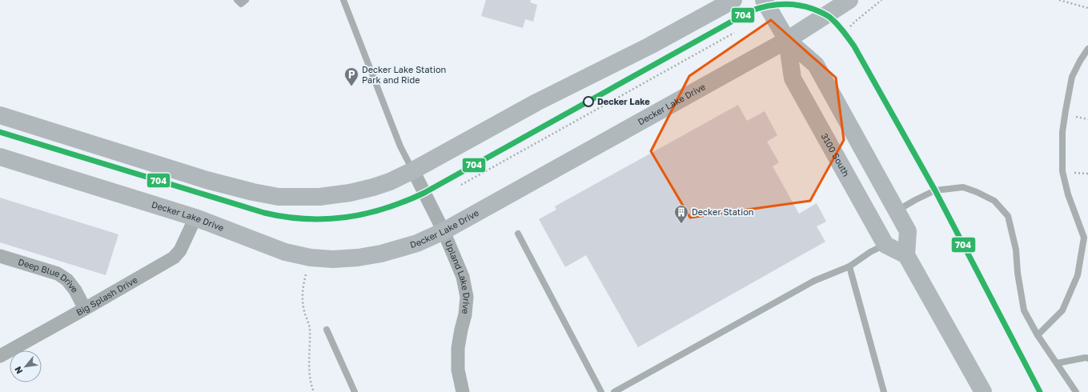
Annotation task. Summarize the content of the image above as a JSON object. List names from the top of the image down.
{
  "streets": {
    "street": [
      "Decker Lake Drive",
      "3100 South",
      "Upland Lake Drive",
      "Deep Blue Drive",
      "Big Splash Drive"
    ]
  },
  "crossings": [
    ["Decker Lake Drive", "3100 South"],
    ["Decker Lake Drive", "Upland Lake Drive"],
    ["Decker Lake Drive", "Big Splash Drive"],
    ["Deep Blue Drive", "Big Splash Drive"]
  ],
  "places": {
    "parking": ["Decker Lake Station Park and Ride"],
    "other": ["Decker Lake"],
    "building": ["Decker Station"]
  },
  "lines": ["transit line 704"],
  "north": "bottom left"
}
